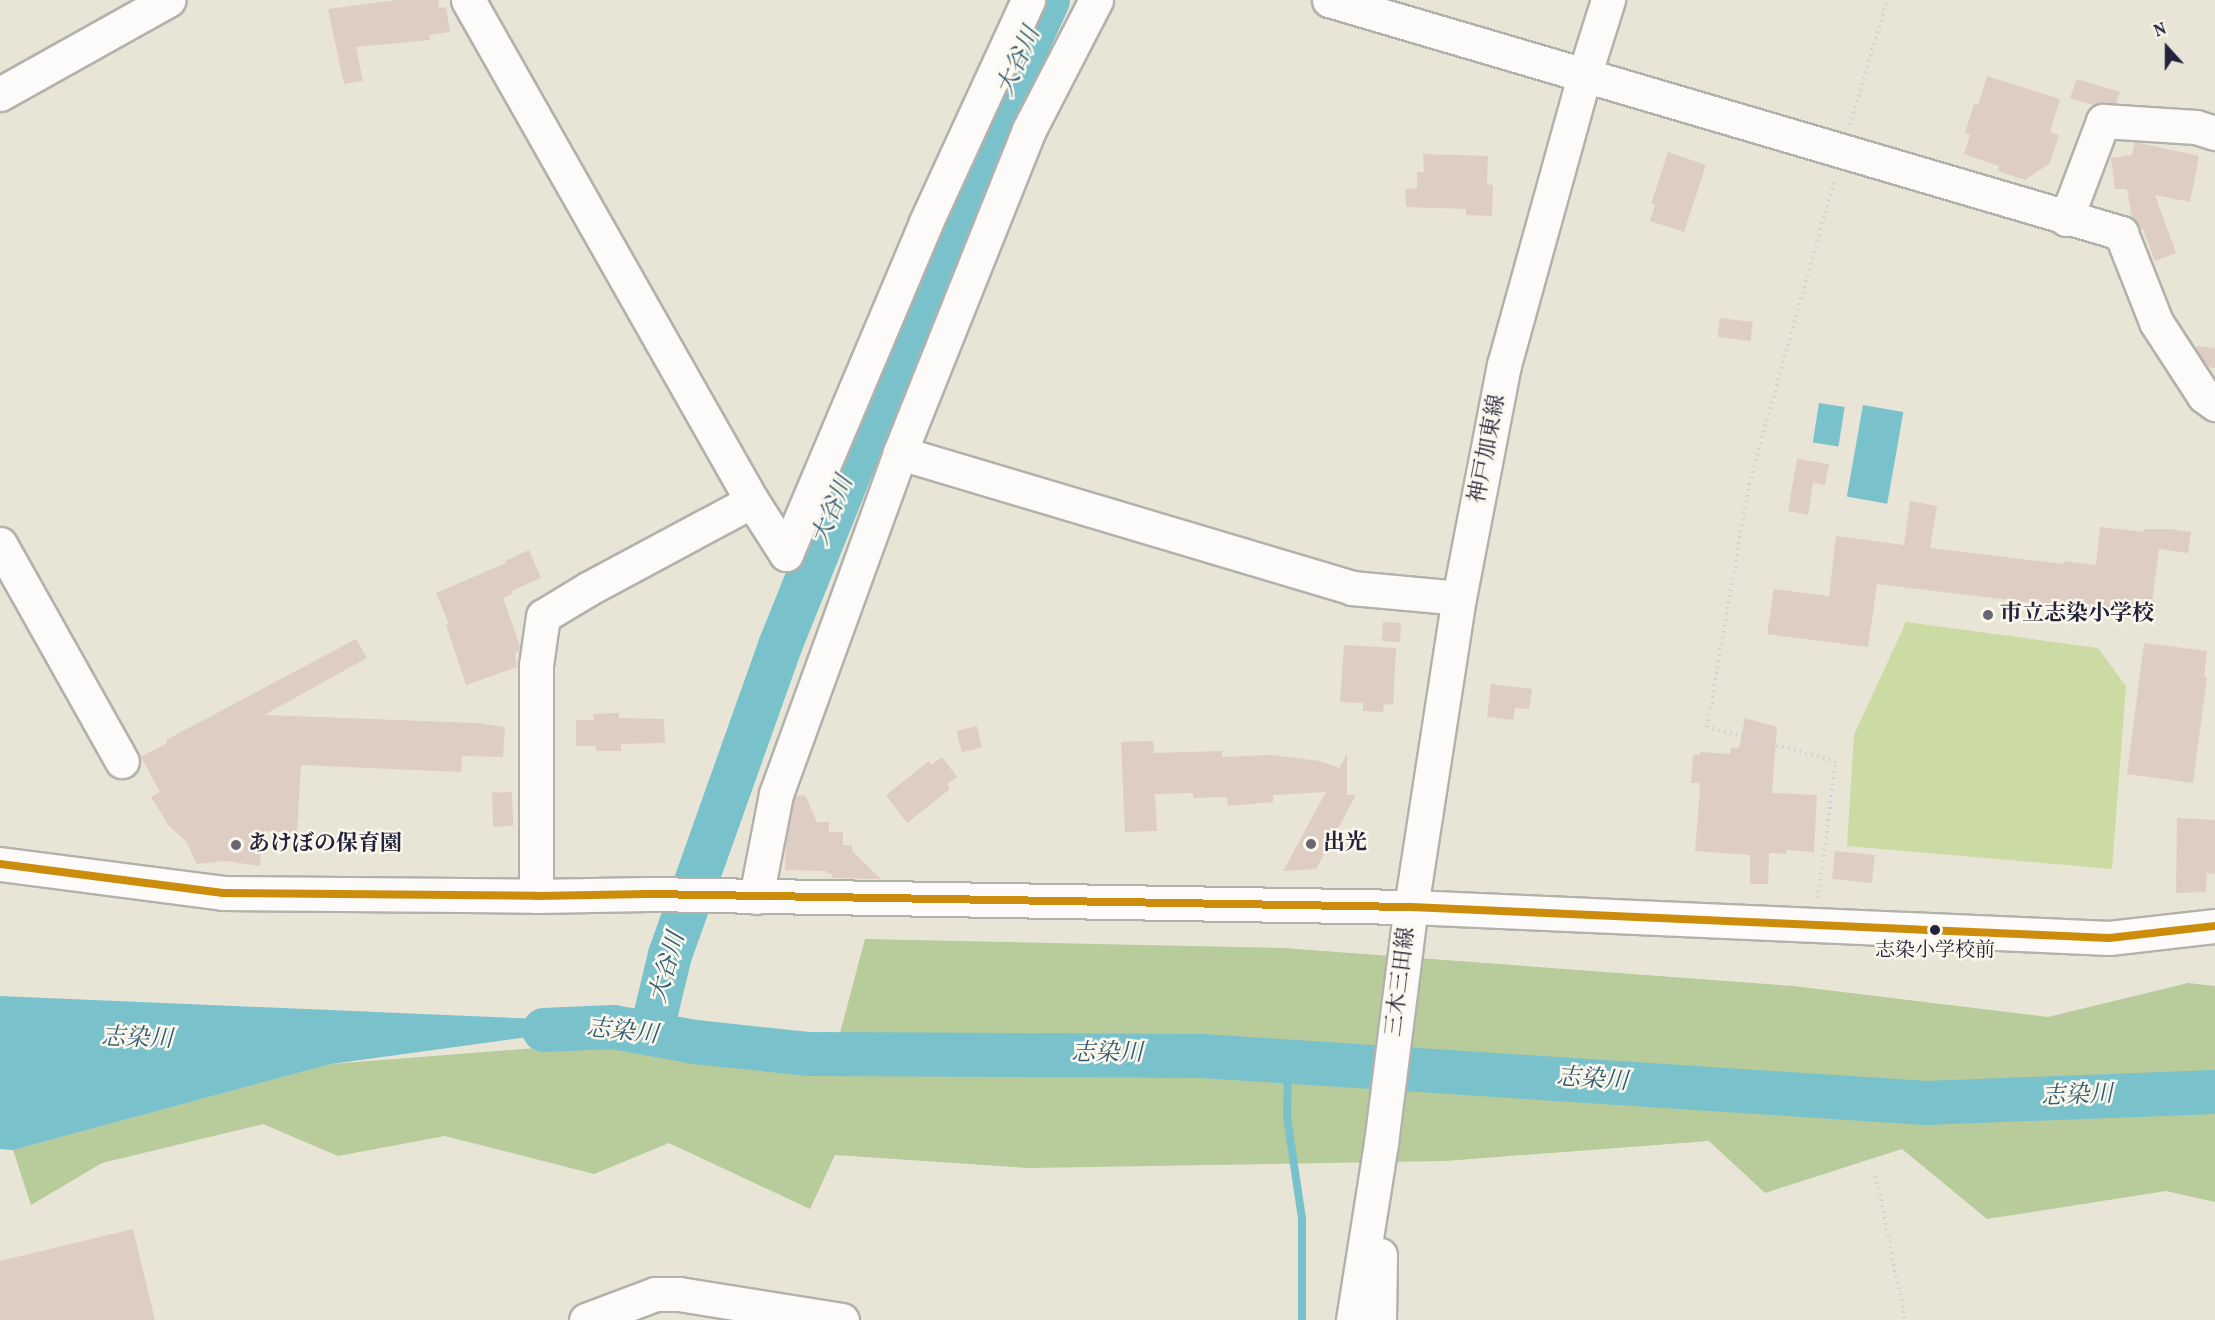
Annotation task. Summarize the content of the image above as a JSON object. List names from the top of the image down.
{
  "streets": {
    "street": ["神戸加東線", "三木三田線"]
  },
  "crossings": [
    ["神戸加東線", "三木三田線"]
  ],
  "water": ["大谷川", "志染川"],
  "places": [
    "市立志染小学校",
    "出光",
    "あけぼの保育園",
    "志染小学校前"
  ],
  "north": "top"
}
